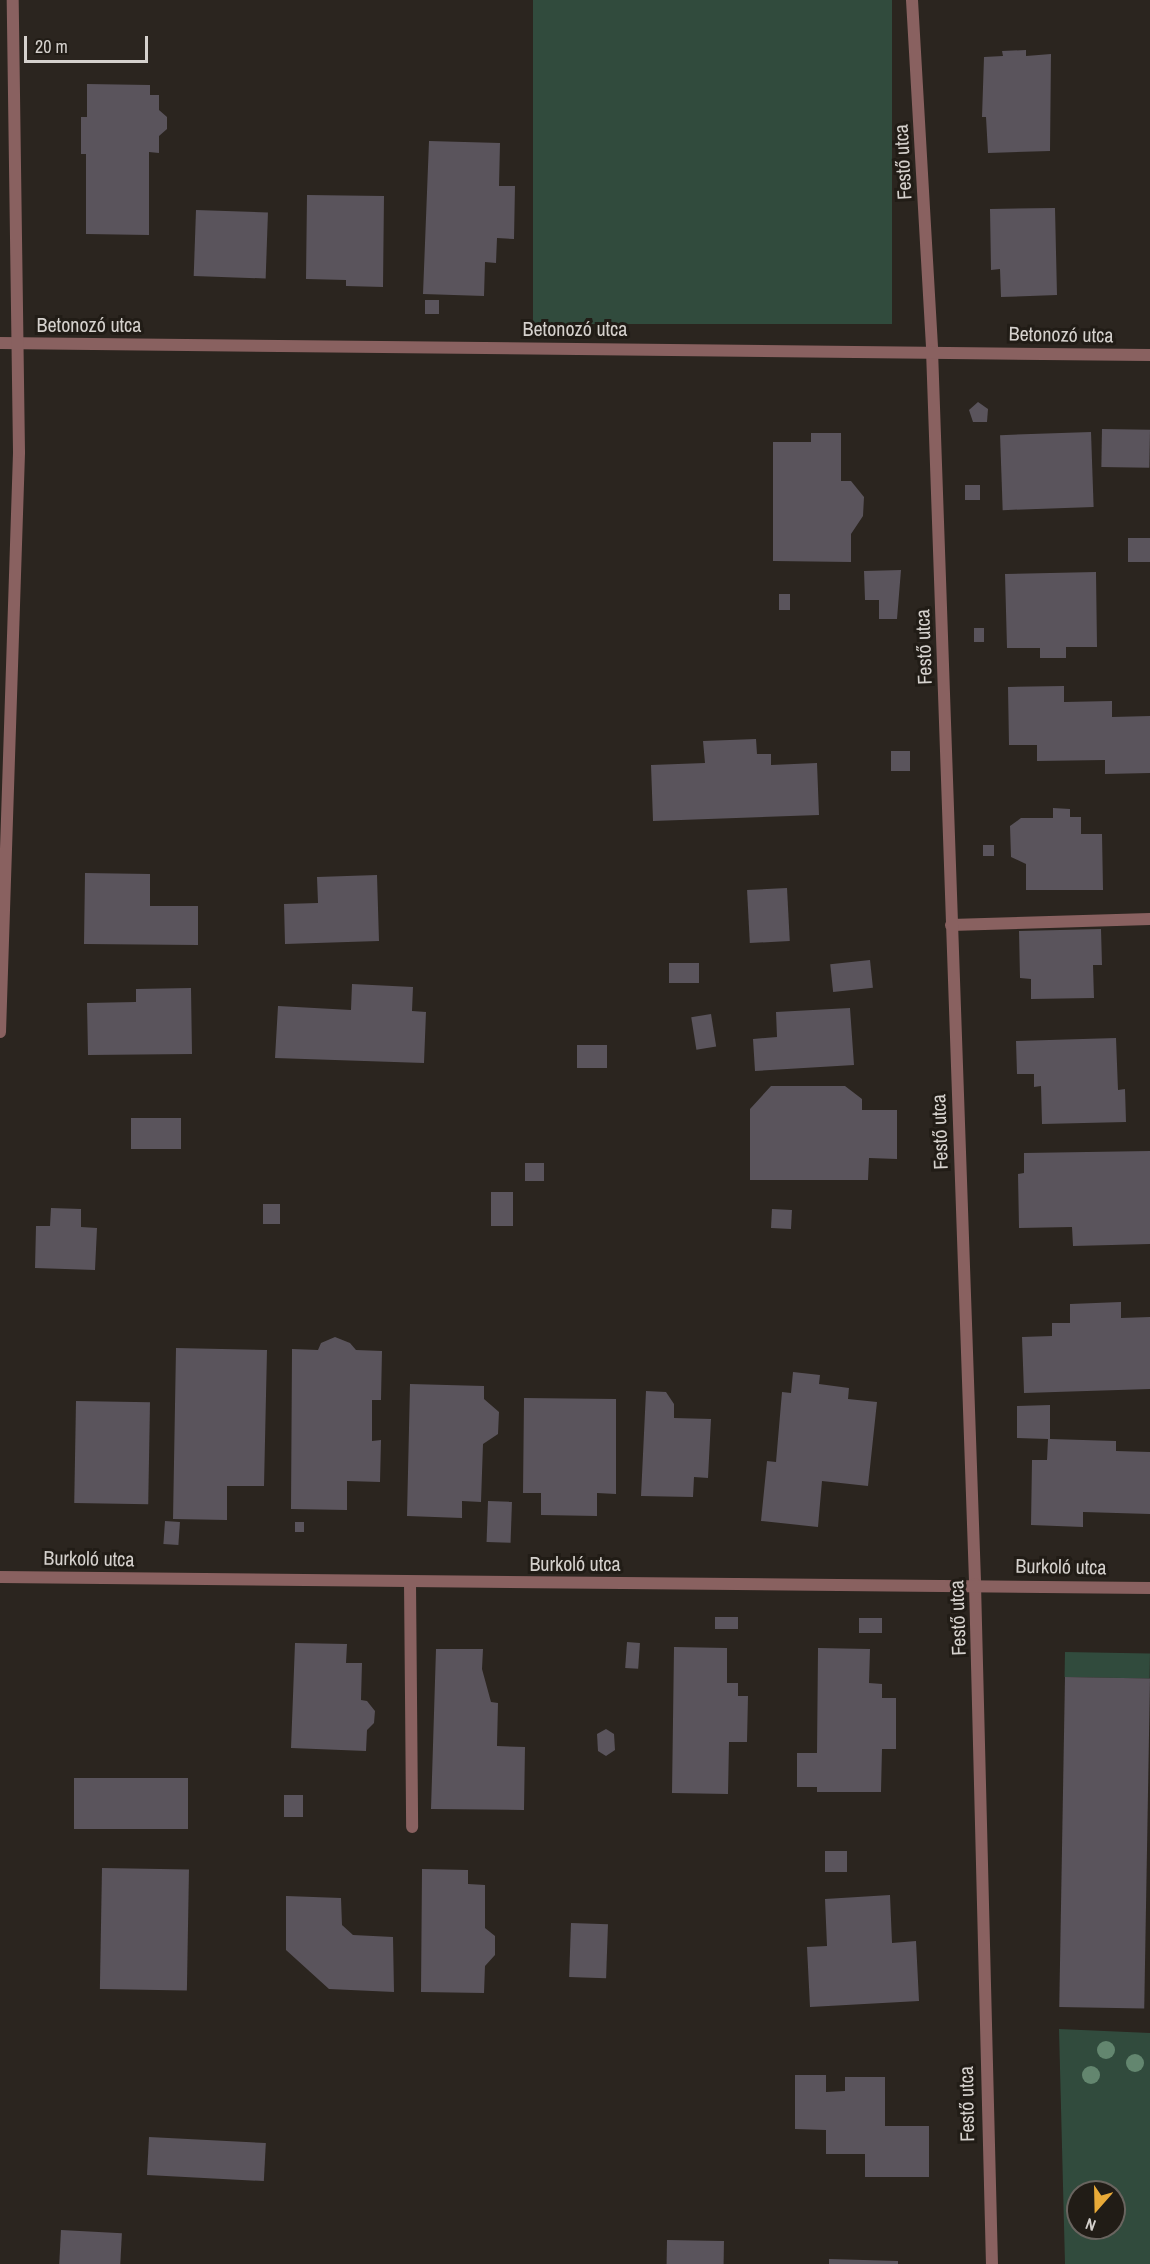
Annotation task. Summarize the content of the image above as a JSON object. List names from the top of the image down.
{
  "streets": {
    "street": ["Festő utca", "Betonozó utca", "Burkoló utca"]
  },
  "crossings": [
    ["Festő utca", "Betonozó utca"],
    ["Festő utca", "Burkoló utca"]
  ],
  "scale_bar": "20 m",
  "north": "bottom"
}
